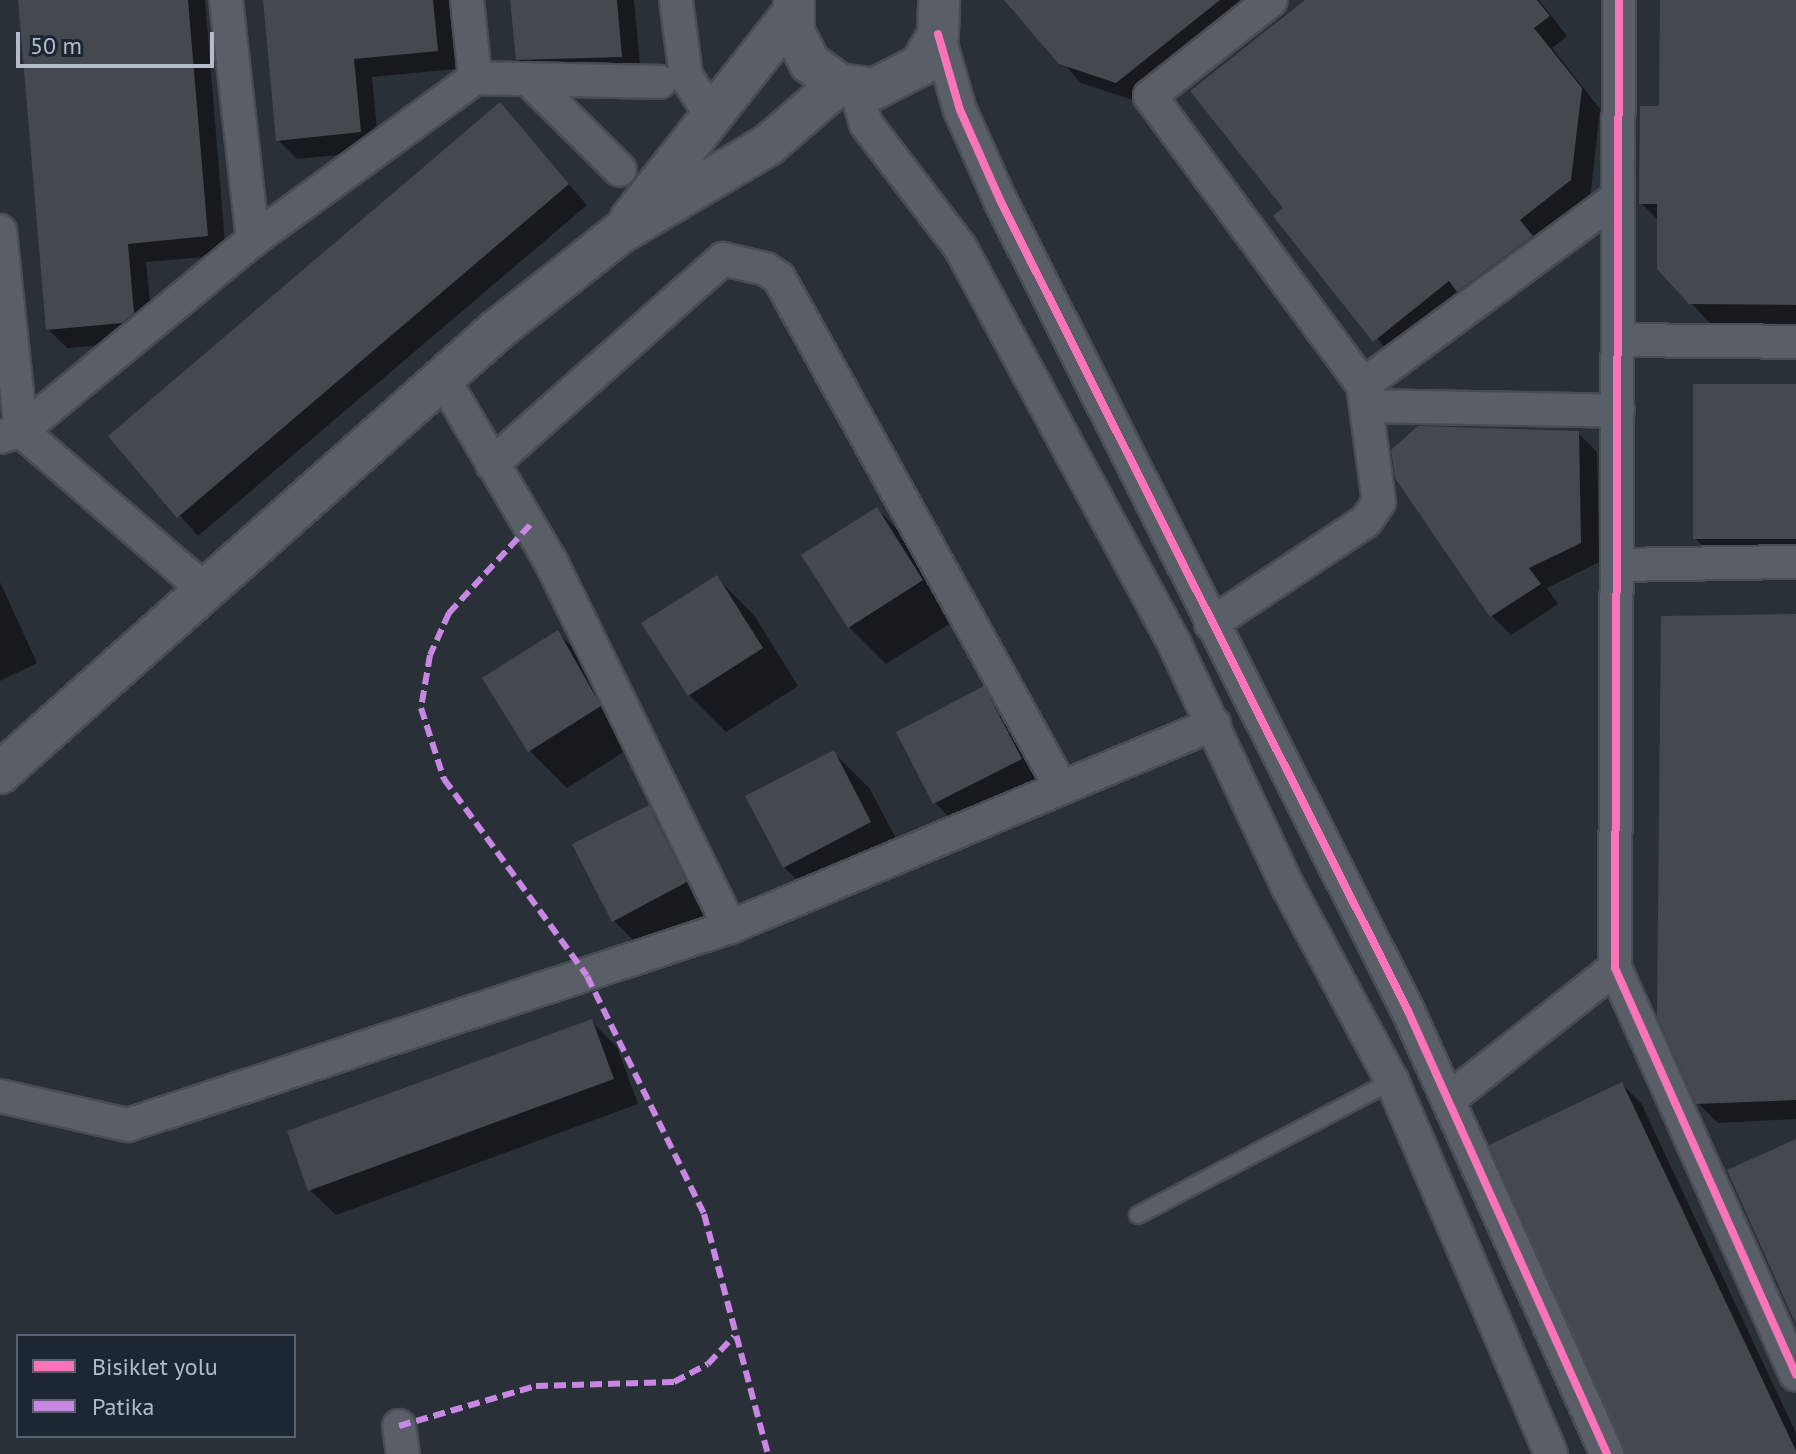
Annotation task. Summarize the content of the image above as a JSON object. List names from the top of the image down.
{
  "legend": ["Bisiklet yolu", "Patika"],
  "scale_bar": "50 m"
}
